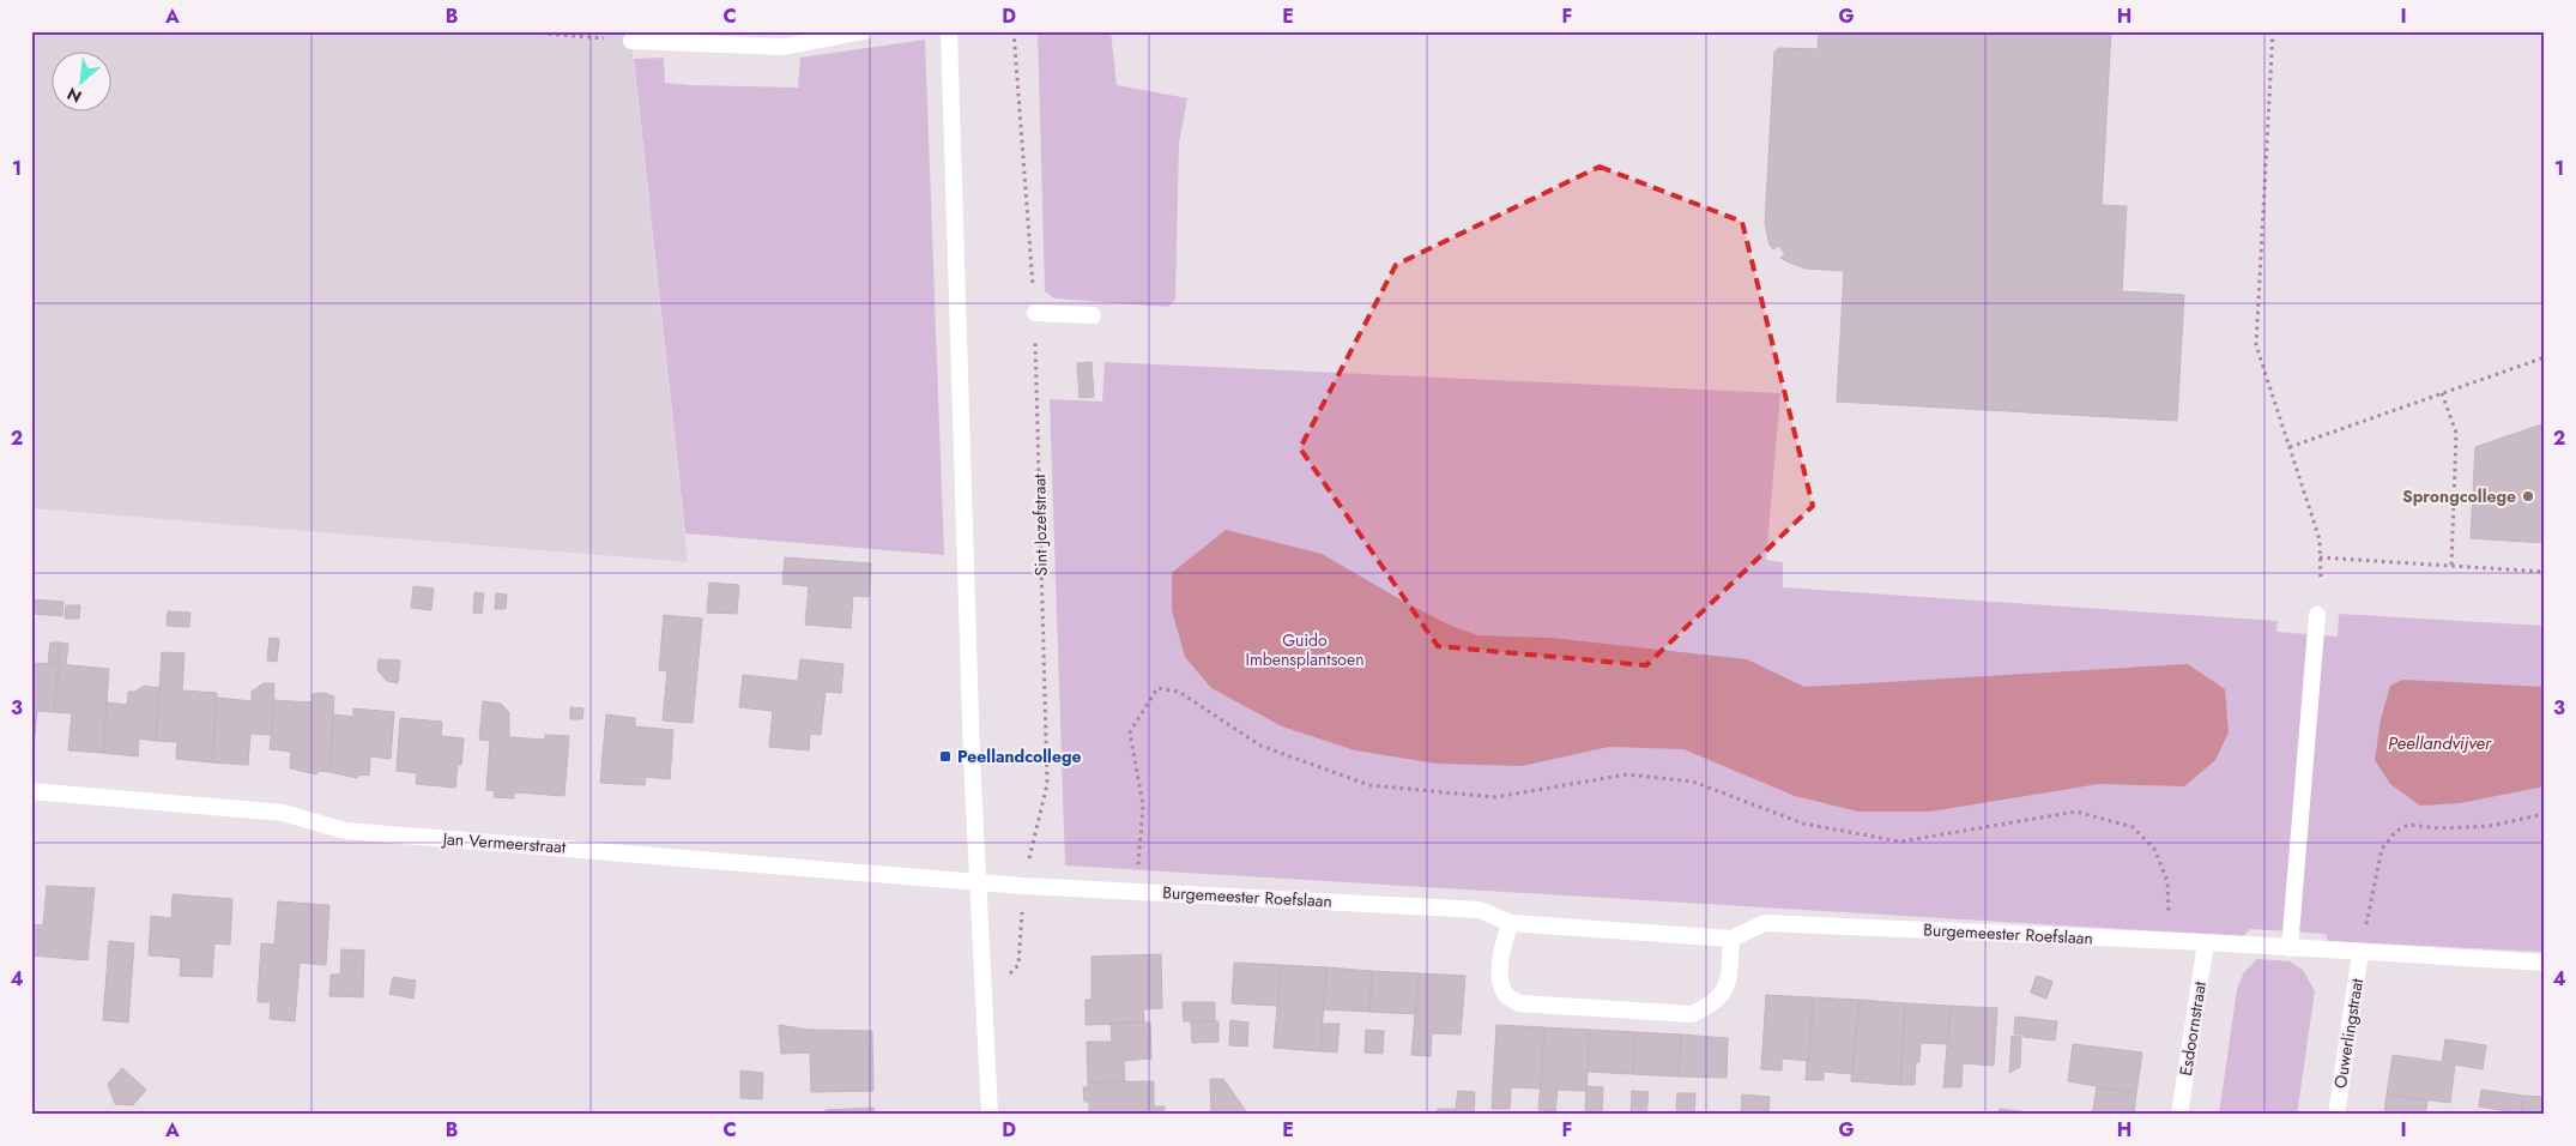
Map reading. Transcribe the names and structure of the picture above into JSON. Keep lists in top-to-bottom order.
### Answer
{
  "streets": {
    "street": [
      "Jan Vermeerstraat",
      "Burgemeester Roefslaan",
      "Esdoornstraat",
      "Ouwerlingstraat"
    ],
    "path": ["Sint Jozefstraat"]
  },
  "crossings": [
    ["Sint Jozefstraat", "Burgemeester Roefslaan"],
    ["Jan Vermeerstraat", "Burgemeester Roefslaan"],
    ["Burgemeester Roefslaan", "Esdoornstraat"],
    ["Burgemeester Roefslaan", "Ouwerlingstraat"]
  ],
  "water": ["Peellandvijver"],
  "parks": ["Guido Imbensplantsoen"],
  "places": {
    "other": ["Sprongcollege"],
    "transit": ["Peellandcollege"]
  },
  "north": "bottom left",
  "grid": {
    "columns": [
      "A",
      "B",
      "C",
      "D",
      "E",
      "F",
      "G",
      "H",
      "I"
    ],
    "rows": [
      "1",
      "2",
      "3",
      "4"
    ]
  }
}
